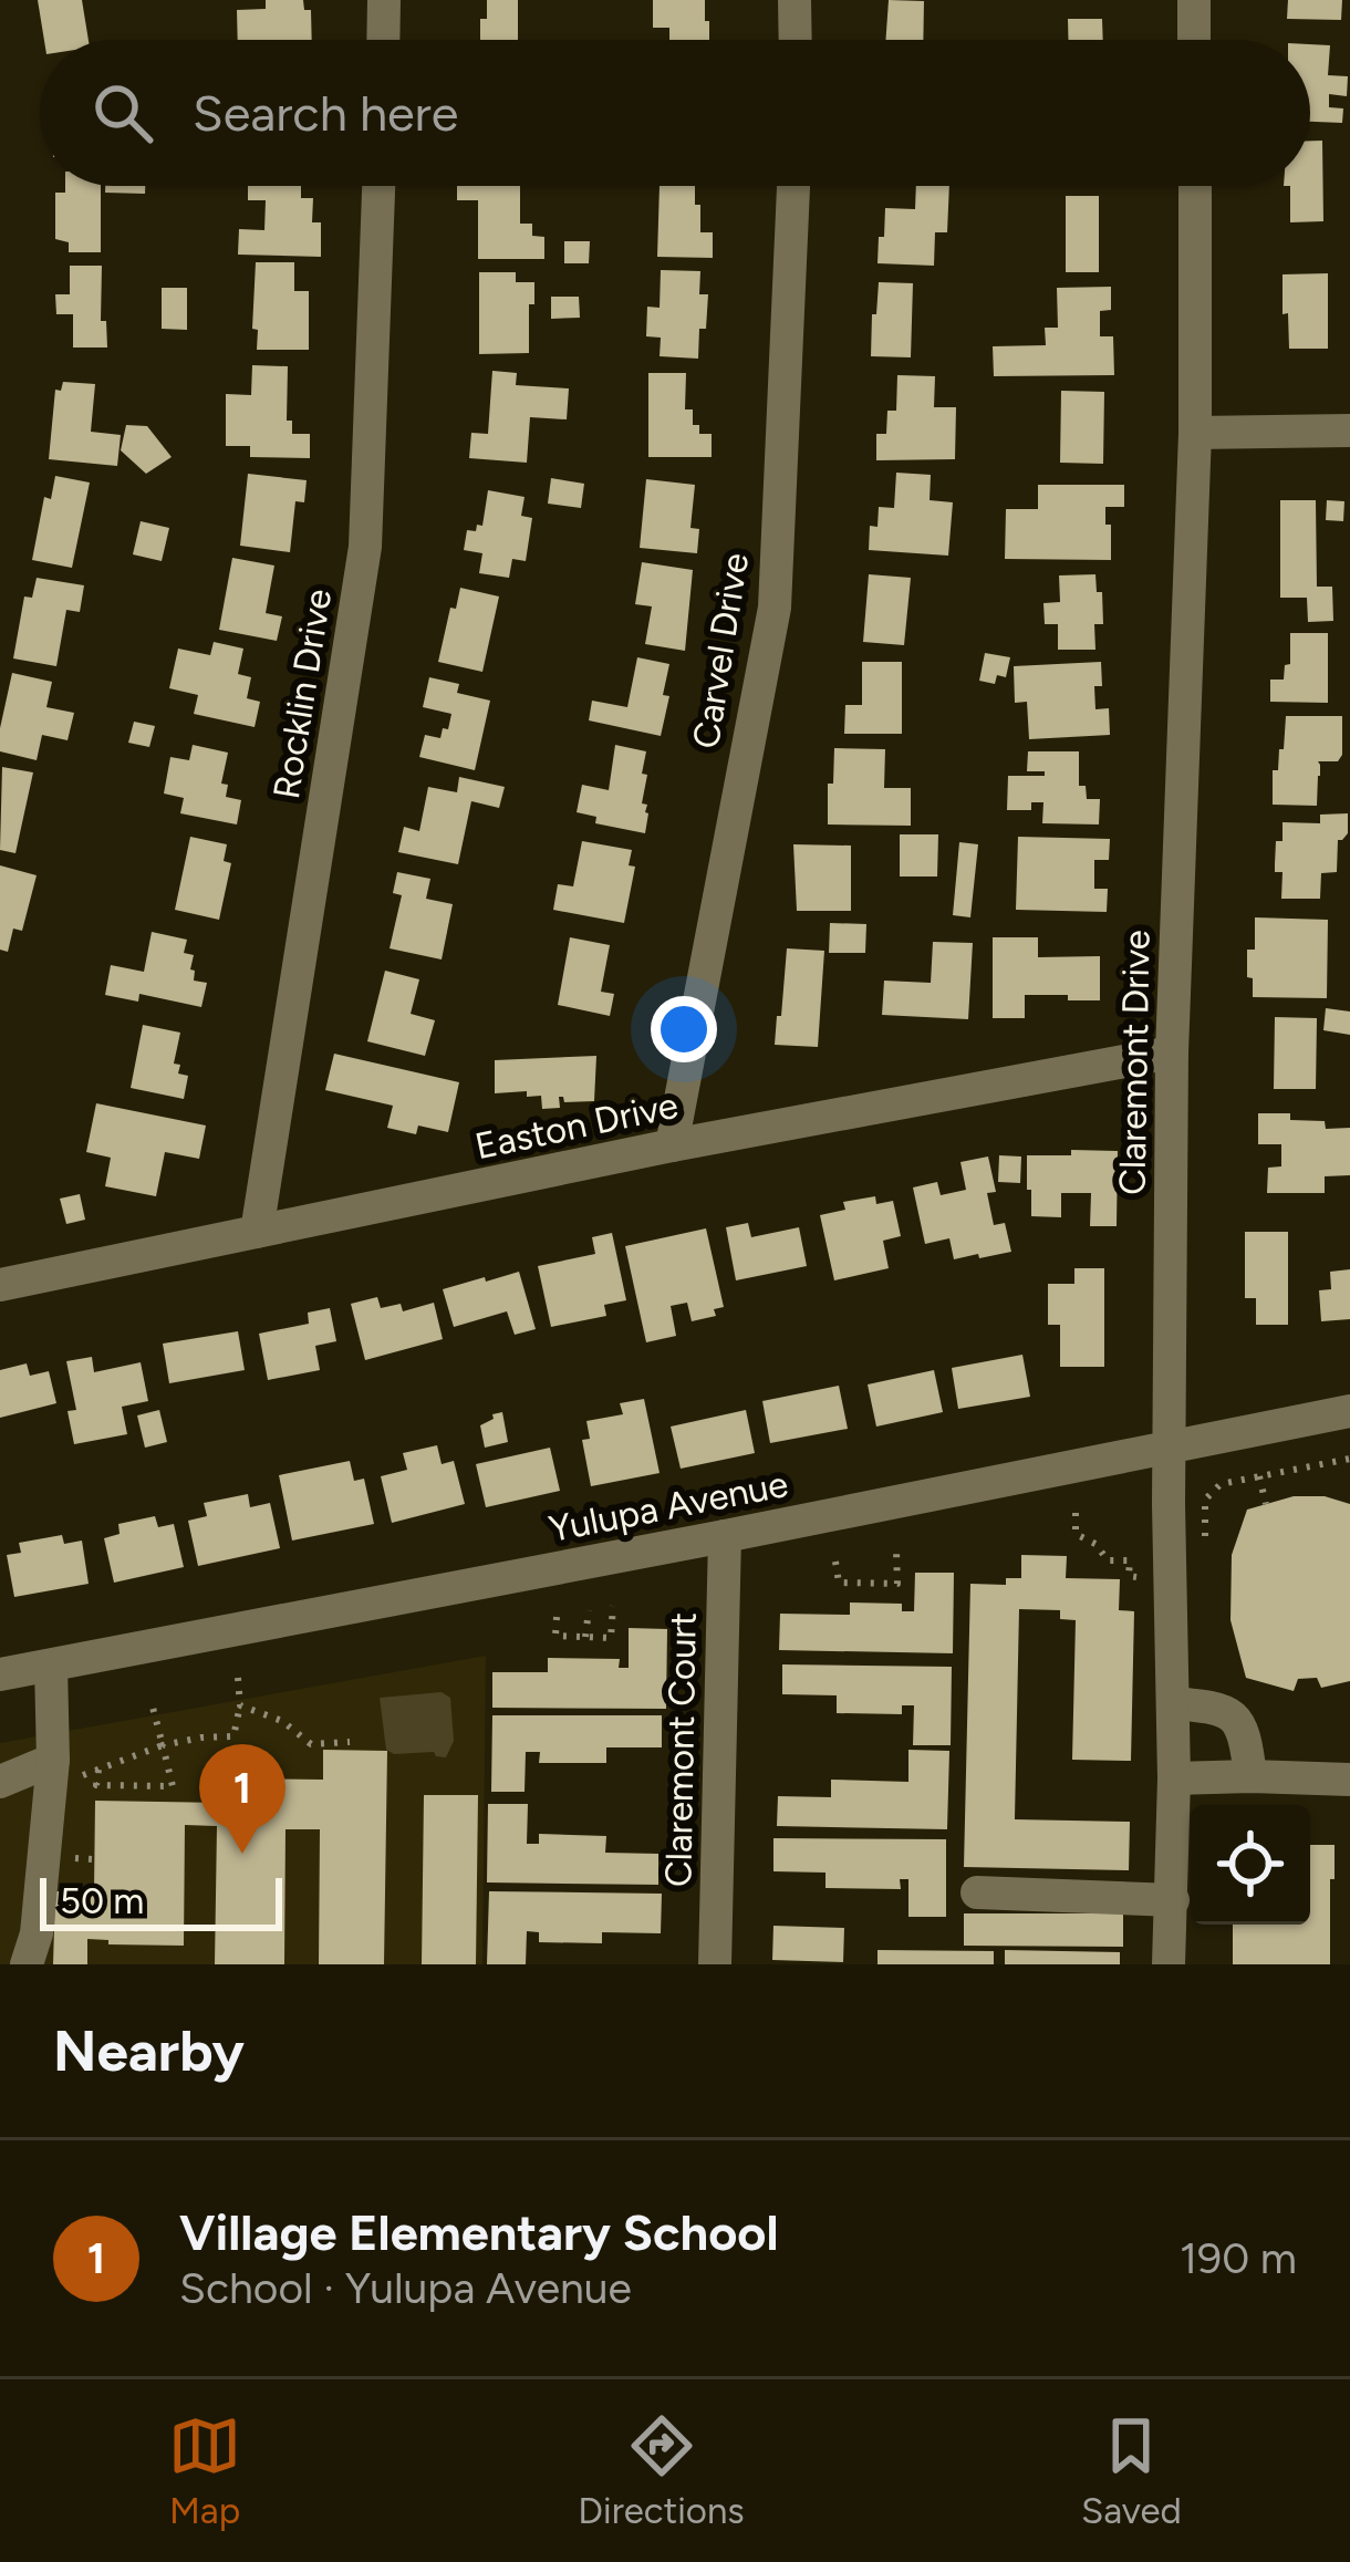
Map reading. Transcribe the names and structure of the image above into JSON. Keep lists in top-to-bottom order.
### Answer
{
  "streets": {
    "street": [
      "Carvel Drive",
      "Rocklin Drive",
      "Claremont Drive",
      "Easton Drive",
      "Yulupa Avenue",
      "Claremont Court"
    ]
  },
  "crossings": [
    ["Carvel Drive", "Easton Drive"],
    ["Rocklin Drive", "Easton Drive"],
    ["Claremont Drive", "Easton Drive"],
    ["Claremont Drive", "Yulupa Avenue"],
    ["Yulupa Avenue", "Claremont Court"]
  ],
  "scale_bar": "50 m",
  "page": {
    "search": "Search here",
    "pins": "1",
    "scale": "50 m",
    "heading": "Nearby",
    "list": [
      {
        "mark": "1",
        "name": "Village Elementary School",
        "note": "School · Yulupa Avenue",
        "value": "190 m"
      }
    ],
    "nav": ["Map", "Directions", "Saved"]
  }
}
